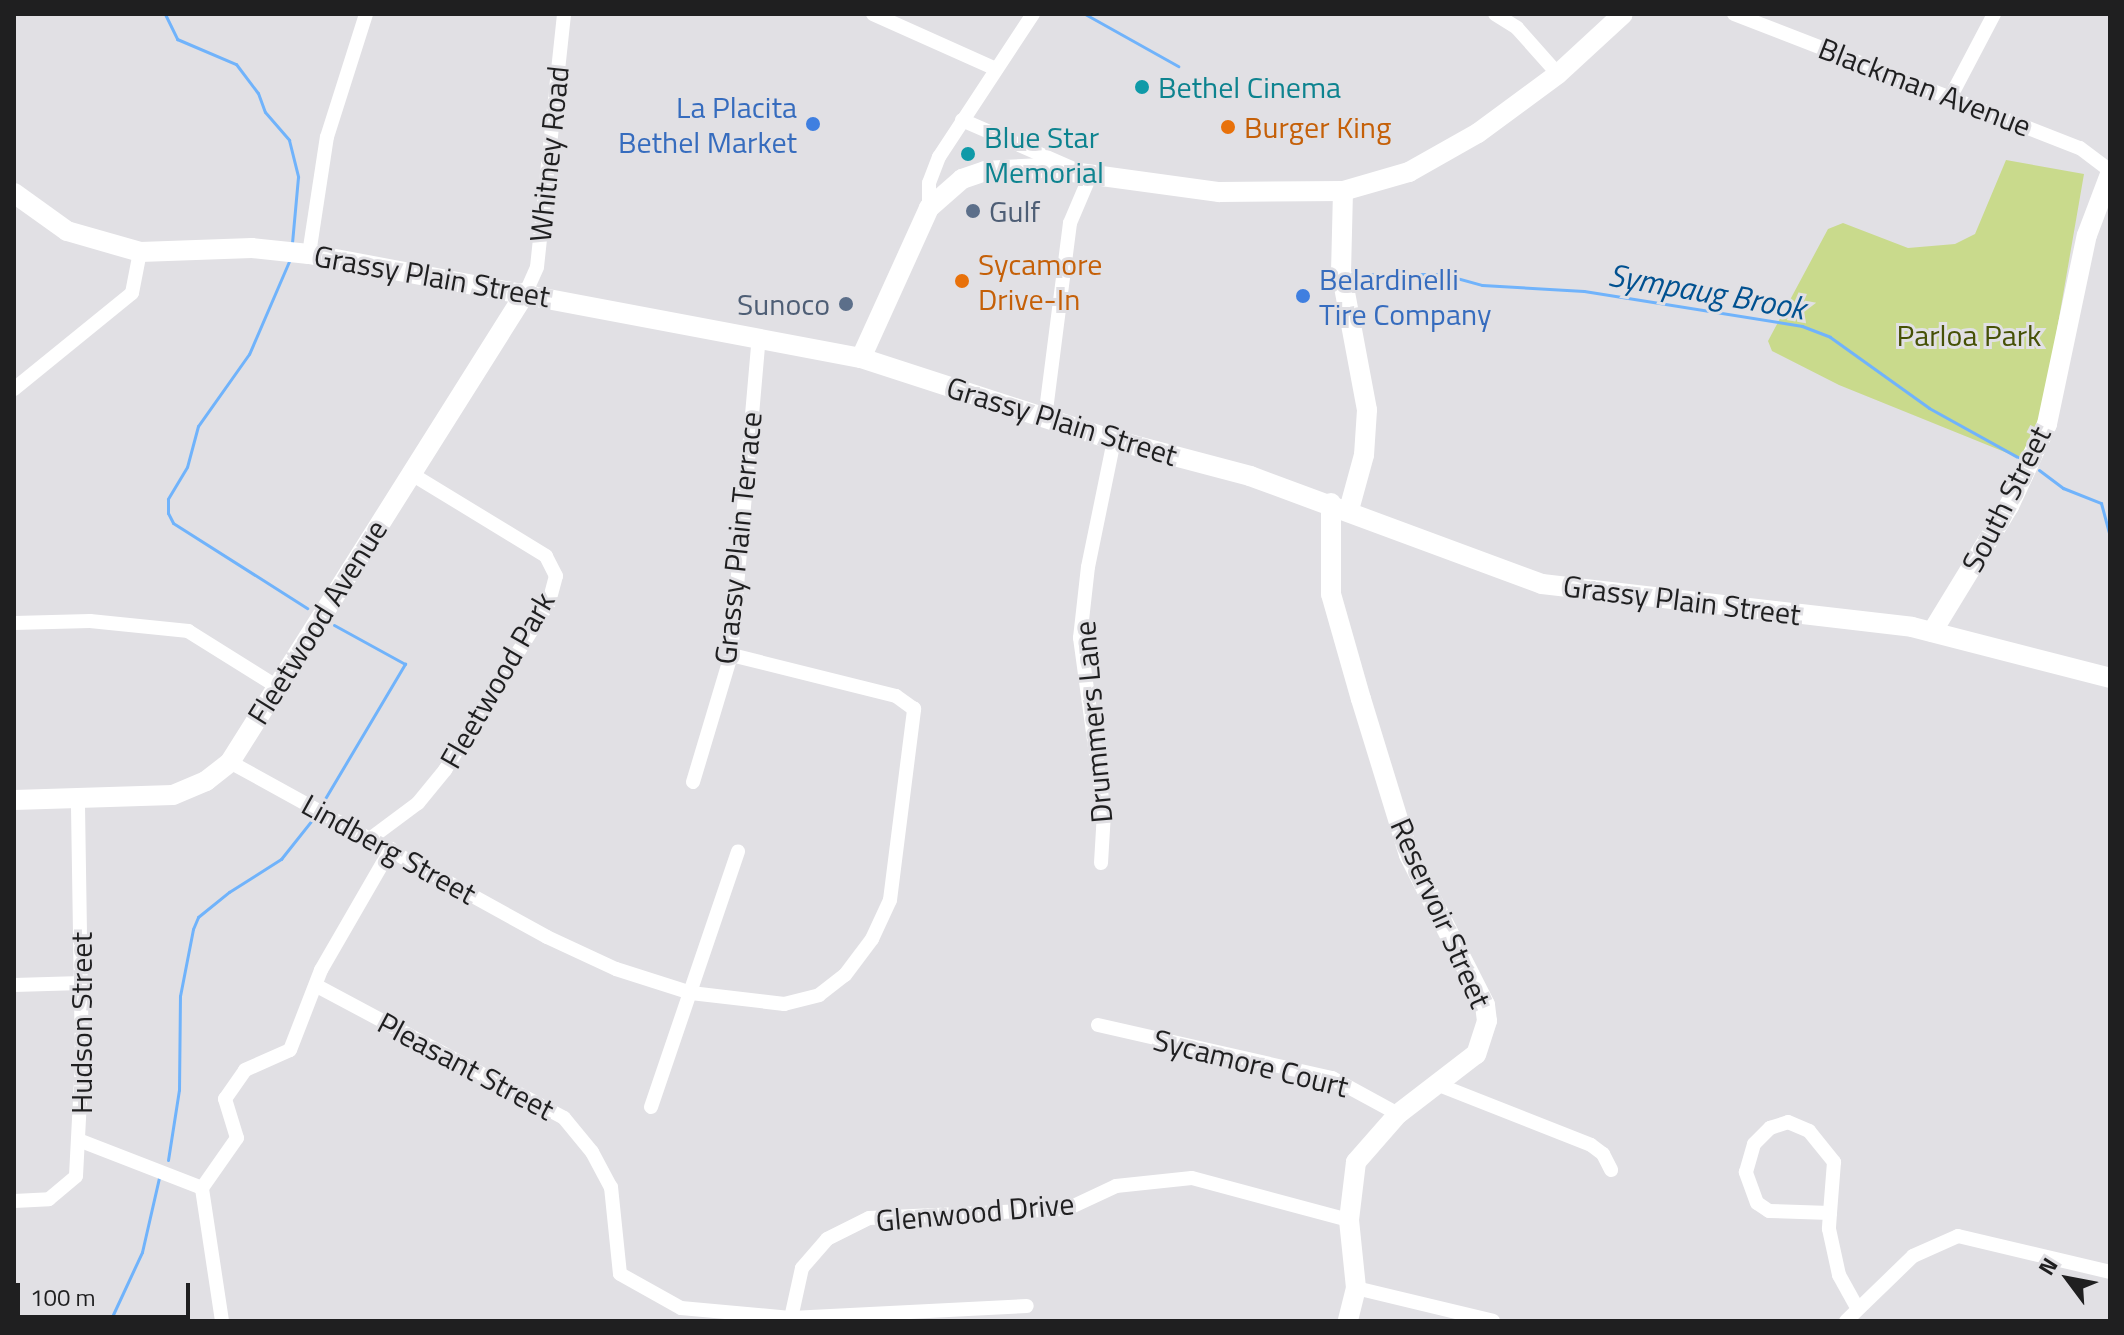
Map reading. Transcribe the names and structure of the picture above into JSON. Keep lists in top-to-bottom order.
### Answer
{
  "streets": {
    "main road": [
      "Grassy Plain Street",
      "South Street",
      "Fleetwood Avenue",
      "Reservoir Street"
    ],
    "street": [
      "Blackman Avenue",
      "Whitney Road",
      "Grassy Plain Terrace",
      "Fleetwood Park",
      "Drummers Lane",
      "Lindberg Street",
      "Hudson Street",
      "Sycamore Court",
      "Pleasant Street",
      "Glenwood Drive"
    ]
  },
  "crossings": [
    ["Blackman Avenue", "South Street"],
    ["Whitney Road", "Grassy Plain Street"],
    ["Whitney Road", "Fleetwood Avenue"],
    ["Grassy Plain Street", "South Street"],
    ["Grassy Plain Street", "Grassy Plain Terrace"],
    ["Grassy Plain Street", "Fleetwood Avenue"],
    ["Grassy Plain Street", "Drummers Lane"],
    ["Grassy Plain Street", "Reservoir Street"],
    ["Grassy Plain Terrace", "Lindberg Street"],
    ["Fleetwood Avenue", "Fleetwood Park"],
    ["Fleetwood Avenue", "Lindberg Street"],
    ["Fleetwood Avenue", "Hudson Street"],
    ["Fleetwood Park", "Lindberg Street"],
    ["Reservoir Street", "Sycamore Court"],
    ["Reservoir Street", "Glenwood Drive"],
    ["Pleasant Street", "Glenwood Drive"]
  ],
  "water": ["Sympaug Brook"],
  "parks": ["Parloa Park"],
  "places": [
    "Bethel Cinema",
    "La Placita Bethel Market",
    "Burger King",
    "Blue Star Memorial",
    "Gulf",
    "Sycamore Drive-In",
    "Belardinelli Tire Company",
    "Sunoco"
  ],
  "scale_bar": "100 m",
  "north": "top left"
}
